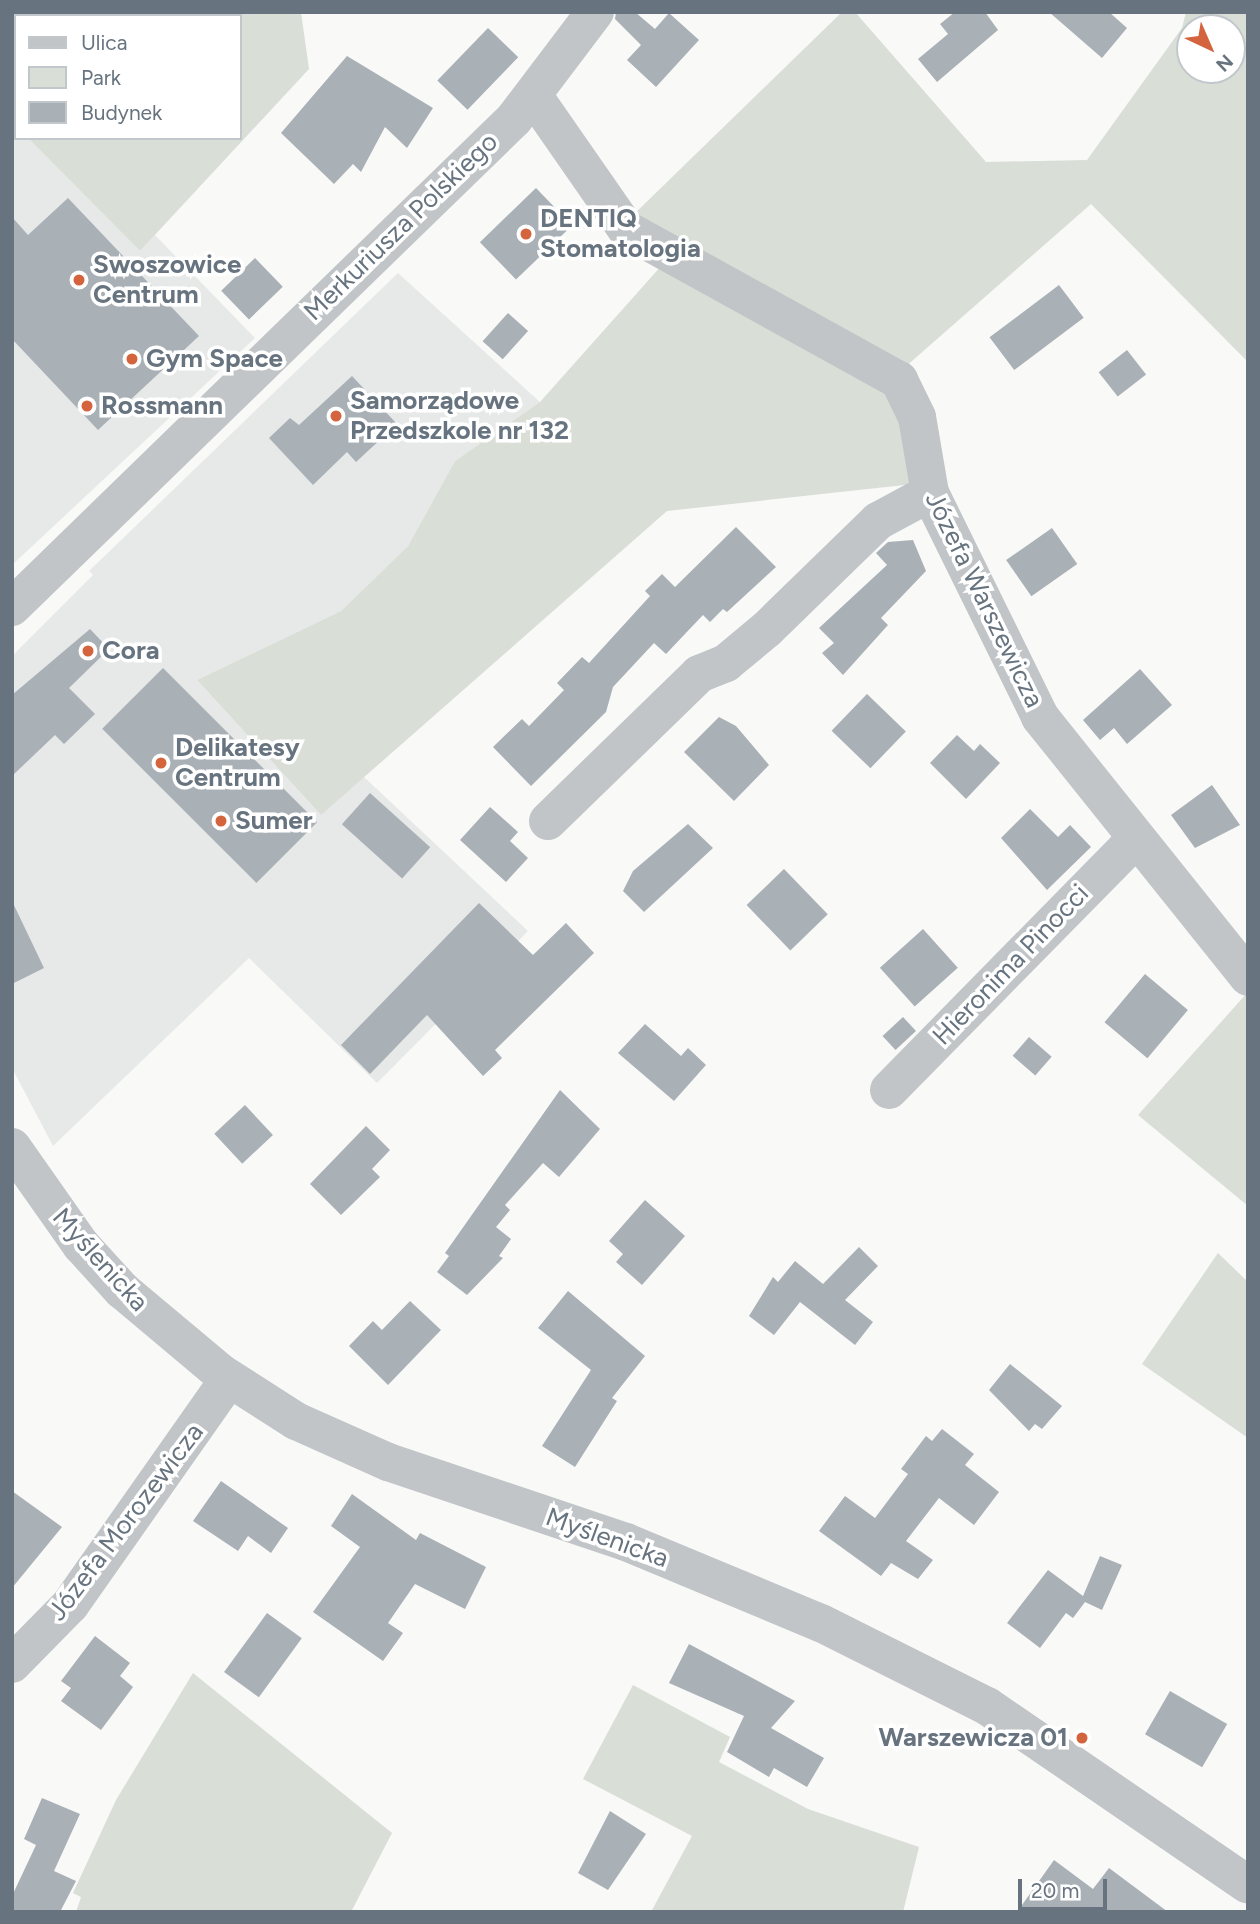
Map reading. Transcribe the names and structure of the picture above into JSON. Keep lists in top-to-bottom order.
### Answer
{
  "streets": {
    "street": [
      "Merkuriusza Polskiego",
      "Józefa Warszewicza",
      "Hieronima Pinocci",
      "Myślenicka",
      "Józefa Morozewicza"
    ]
  },
  "crossings": [
    ["Merkuriusza Polskiego", "Józefa Warszewicza"],
    ["Józefa Warszewicza", "Hieronima Pinocci"],
    ["Myślenicka", "Józefa Morozewicza"]
  ],
  "places": [
    "DENTIQ Stomatologia",
    "Swoszowice Centrum",
    "Gym Space",
    "Rossmann",
    "Samorządowe Przedszkole nr 132",
    "Cora",
    "Delikatesy Centrum",
    "Sumer",
    "Warszewicza 01"
  ],
  "legend": ["Ulica", "Park", "Budynek"],
  "scale_bar": "20 m",
  "north": "bottom right"
}
